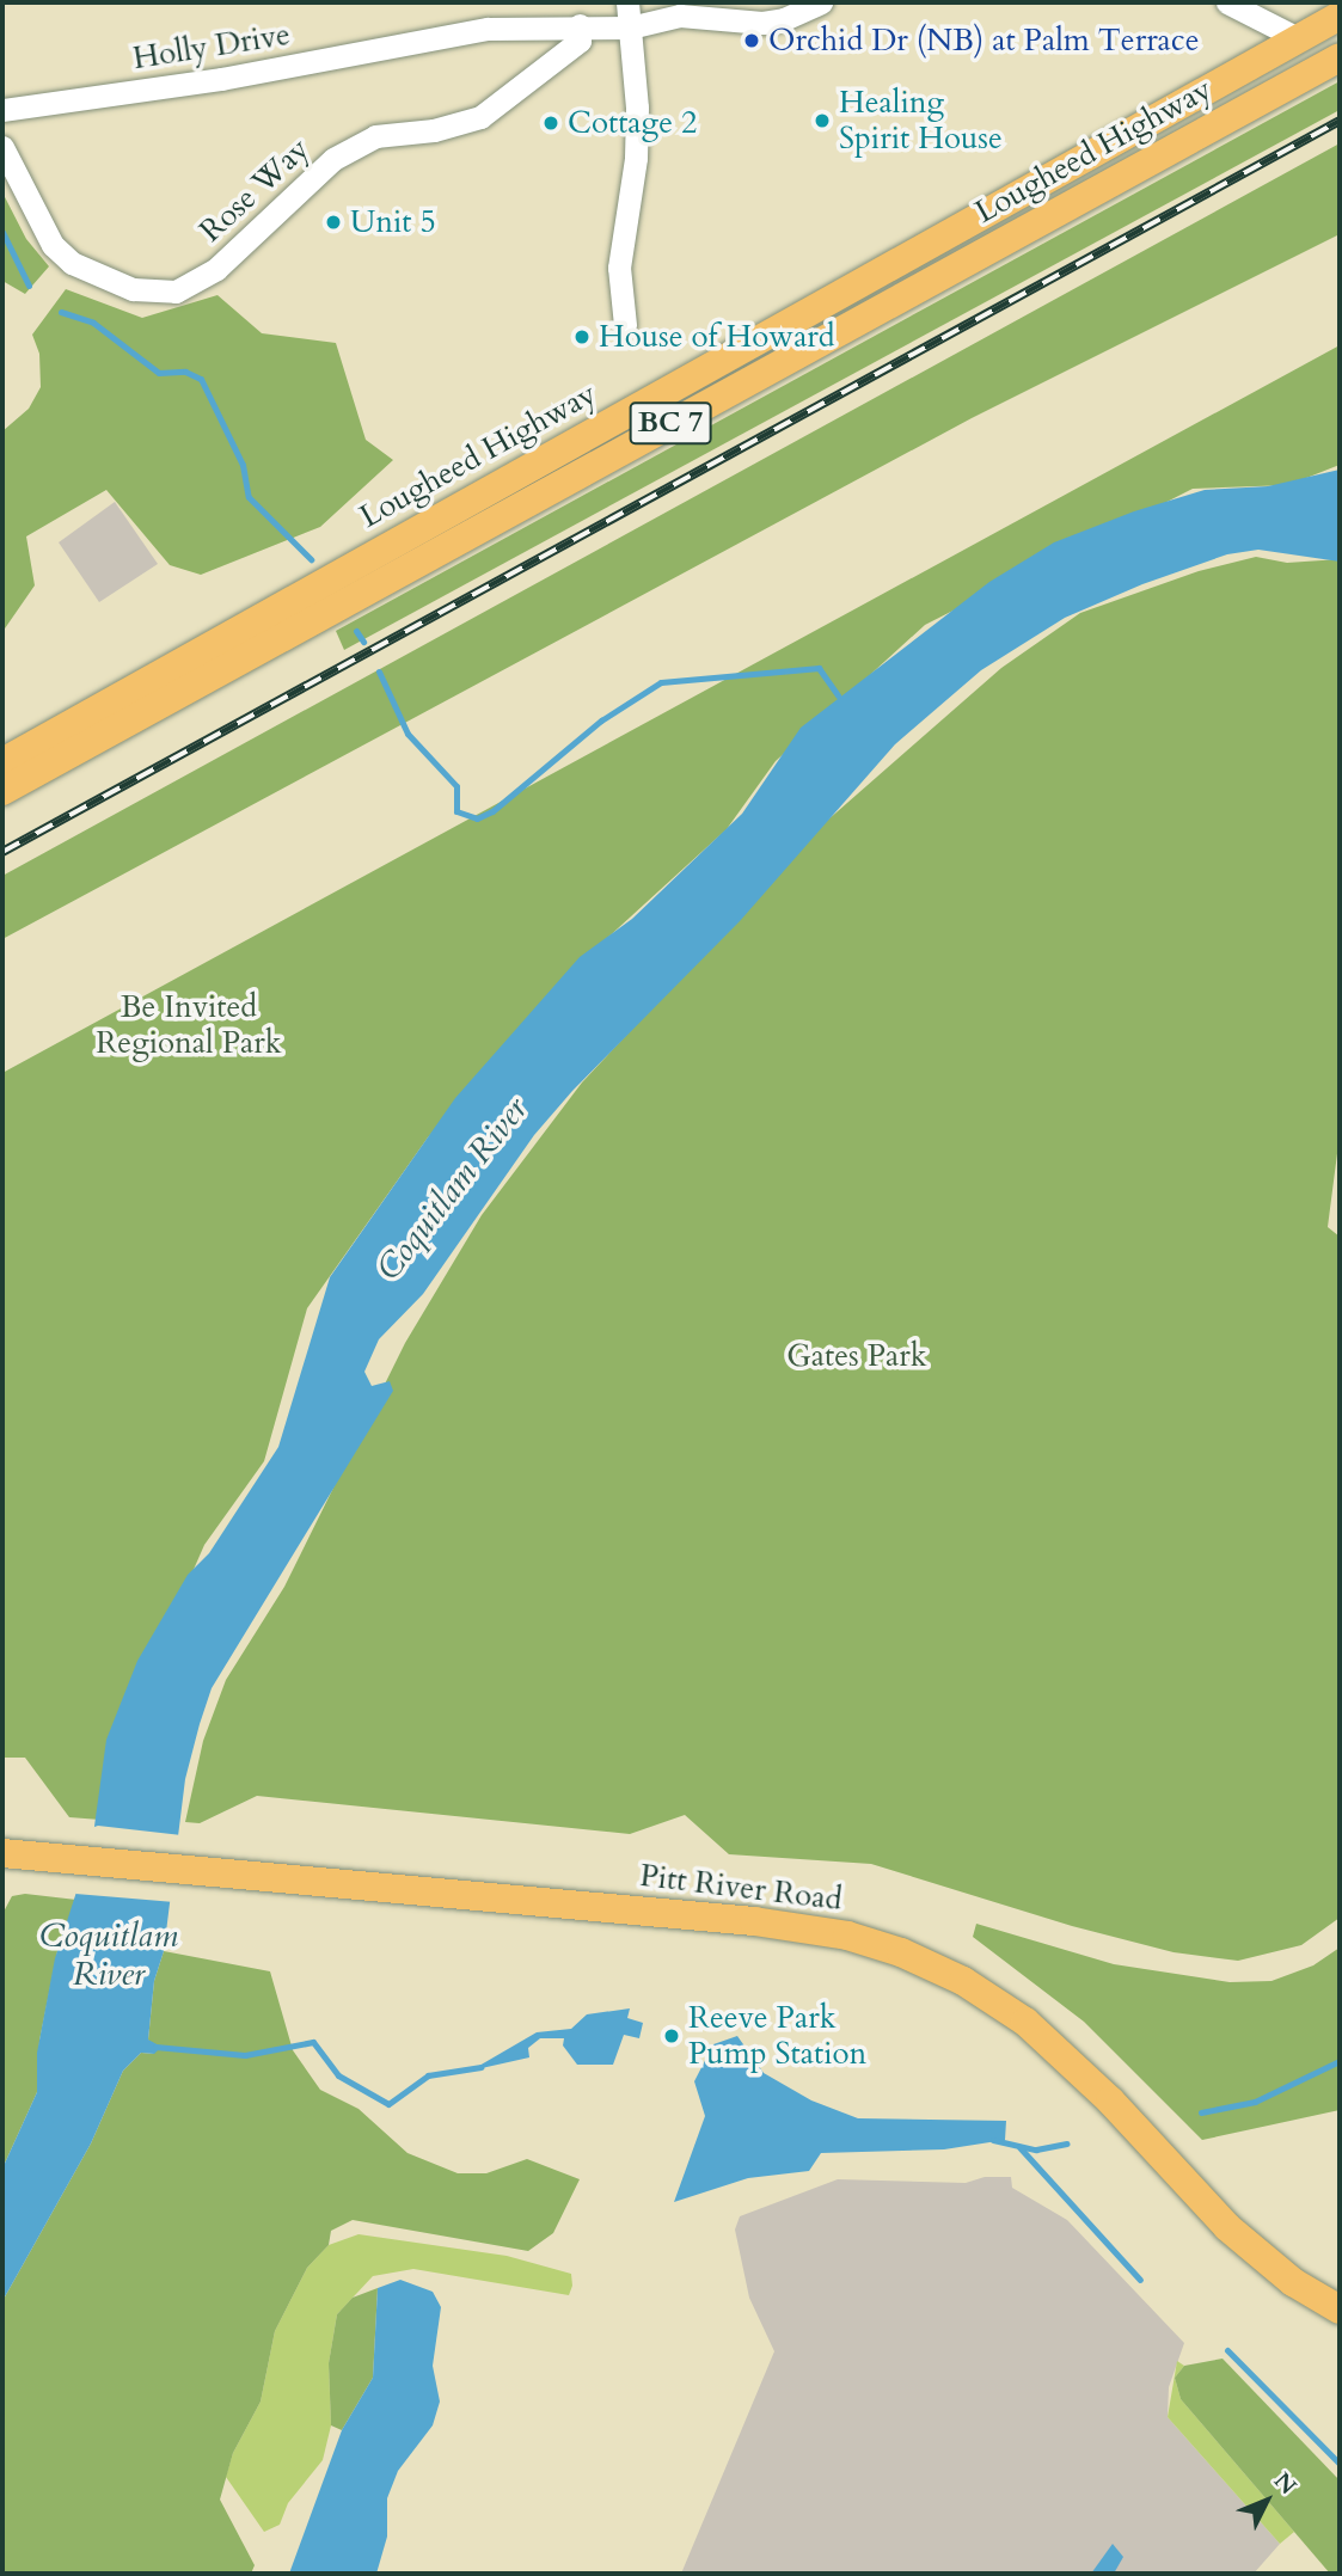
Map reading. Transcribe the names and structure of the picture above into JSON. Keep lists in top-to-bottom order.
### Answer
{
  "streets": {
    "main road": ["Lougheed Highway", "BC 7", "Pitt River Road"],
    "street": ["Holly Drive", "Rose Way"]
  },
  "crossings": [
    ["Holly Drive", "Rose Way"]
  ],
  "water": ["Coquitlam River"],
  "parks": ["Be Invited Regional Park", "Gates Park"],
  "places": [
    "Orchid Dr (NB) at Palm Terrace",
    "Healing Spirit House",
    "Cottage 2",
    "Unit 5",
    "House of Howard",
    "Reeve Park Pump Station"
  ],
  "north": "top right"
}
